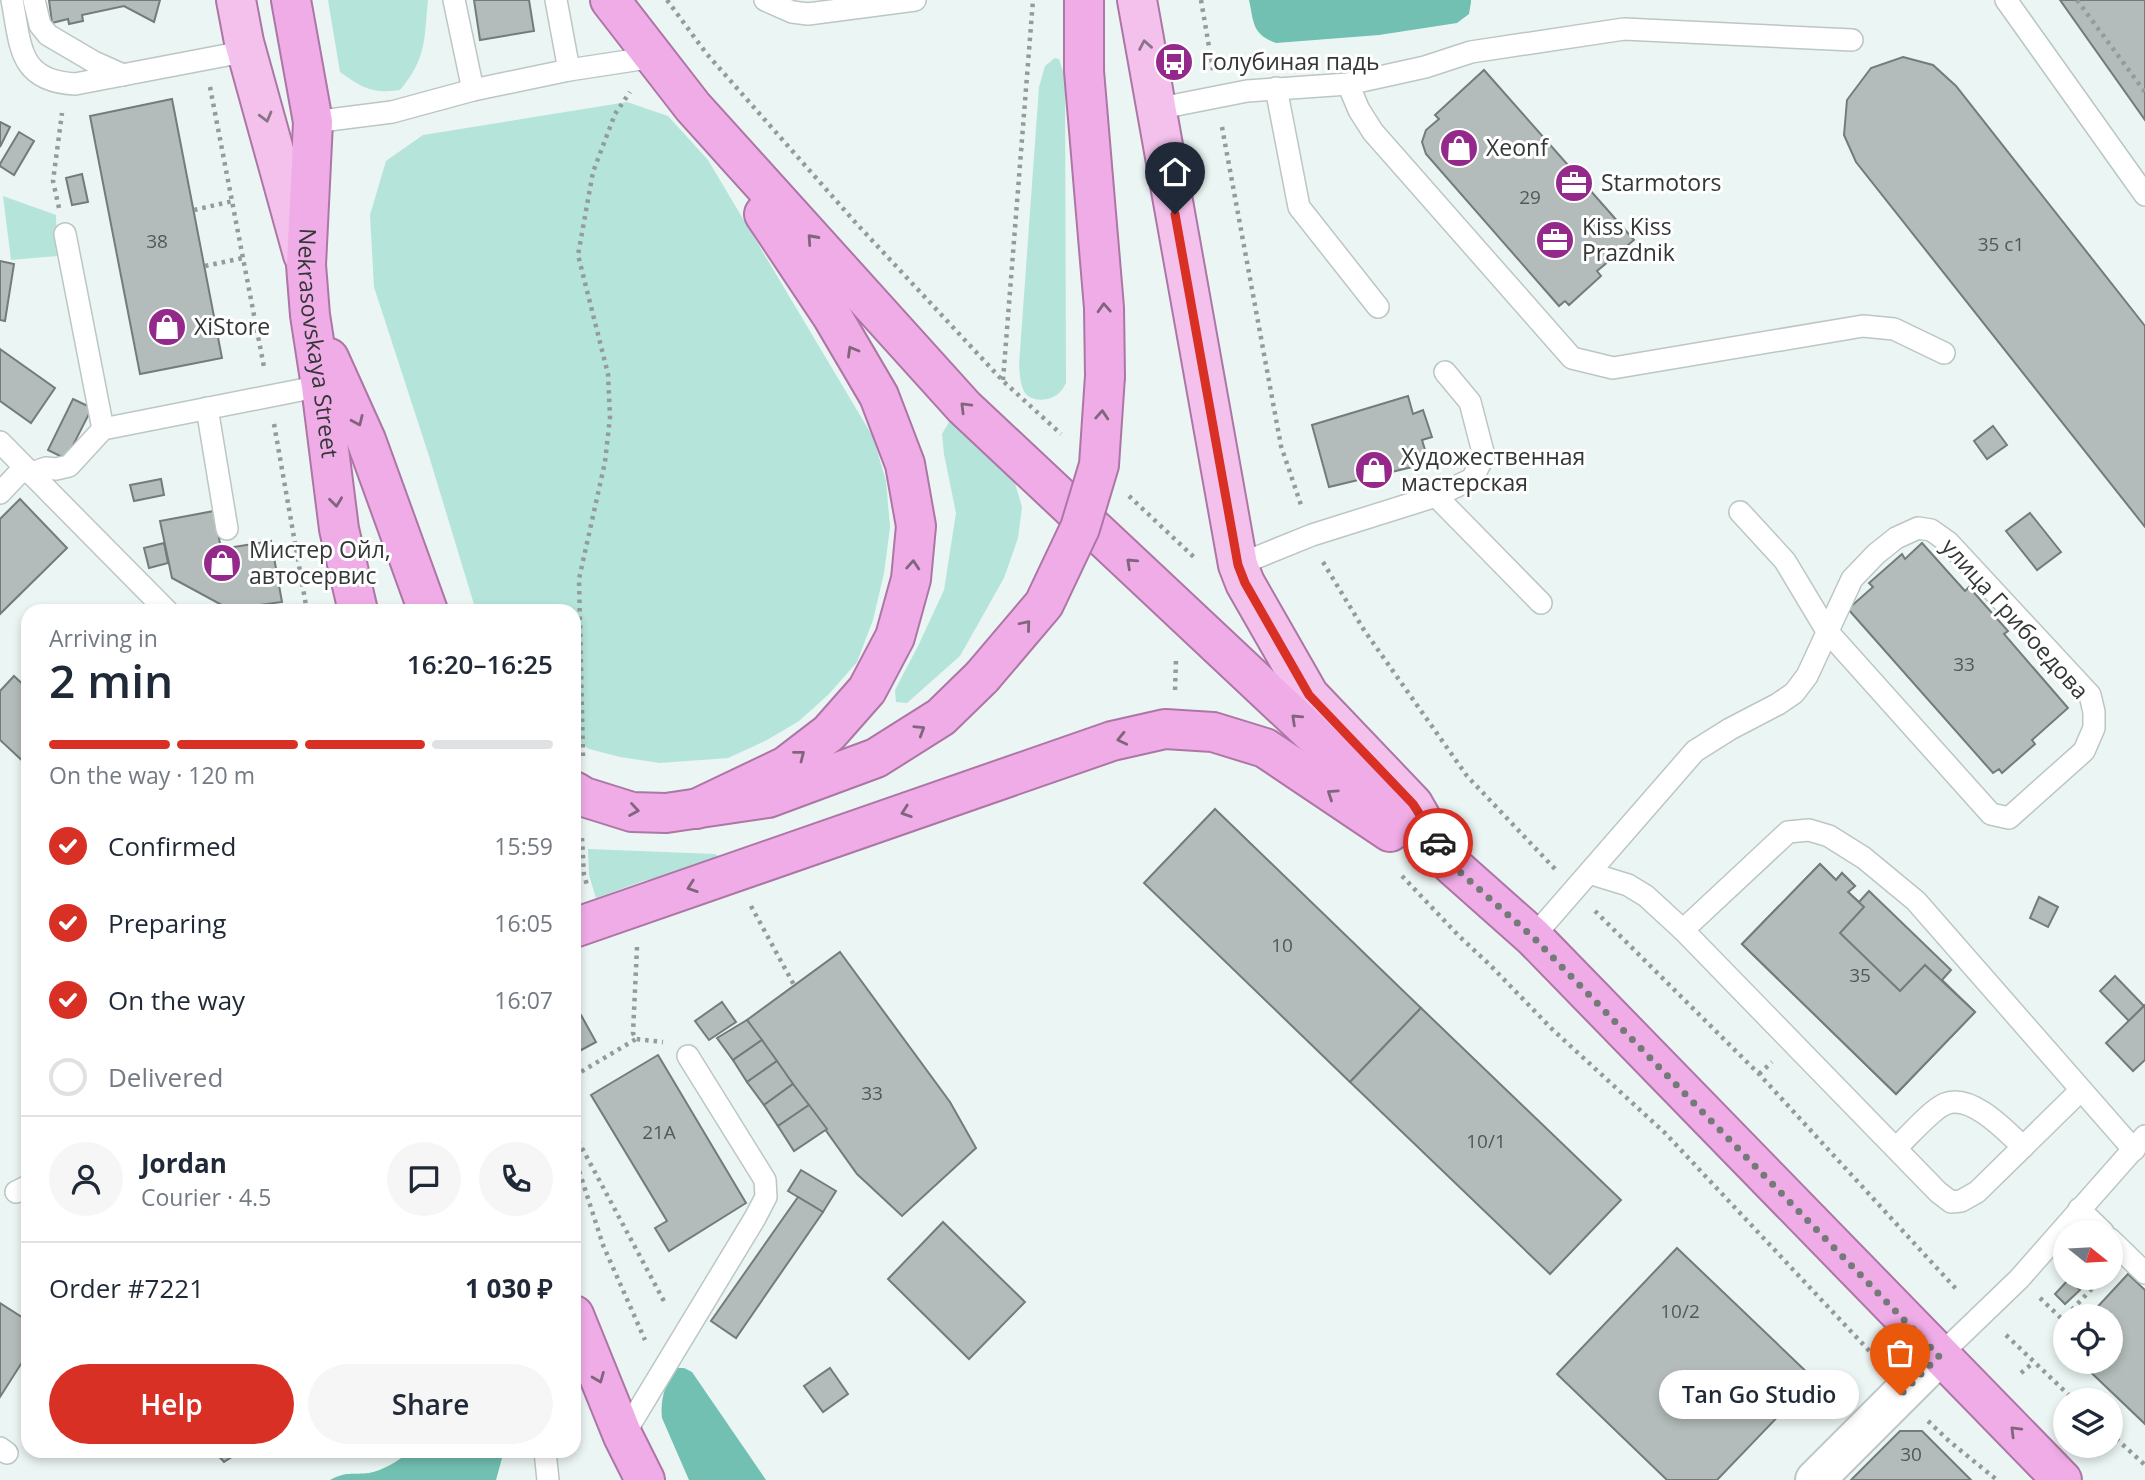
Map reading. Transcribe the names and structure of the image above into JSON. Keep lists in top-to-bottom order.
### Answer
{
  "streets": {
    "highway": ["Nekrasovskaya Street"],
    "lane": ["улица Грибоедова"]
  },
  "one_way": ["Nekrasovskaya Street"],
  "places": {
    "bus stop": ["Голубиная падь"],
    "shop": [
      "Xeonf",
      "XiStore",
      "Художественная мастерская",
      "Мистер Ойл, автосервис"
    ],
    "office": ["Starmotors", "Kiss Kiss Prazdnik"],
    "other": ["Tan Go Studio"]
  },
  "house_numbers": [
    "29",
    "38",
    "35 с1",
    "33",
    "10",
    "35",
    "33",
    "21А",
    "10/1",
    "10/2",
    "30"
  ],
  "north": "right",
  "page": {
    "heading": ["2 min", "Arriving in", "16:20–16:25"],
    "panel": [
      "Jordan",
      "Courier · 4.5",
      "Order #7221",
      "1 030 ₽"
    ],
    "bar": "On the way · 120 m",
    "list": [
      ["Confirmed", "15:59"],
      ["Preparing", "16:05"],
      ["On the way", "16:07"],
      "Delivered"
    ],
    "buttons": ["Help", "Share"],
    "bubble": "Tan Go Studio"
  }
}
